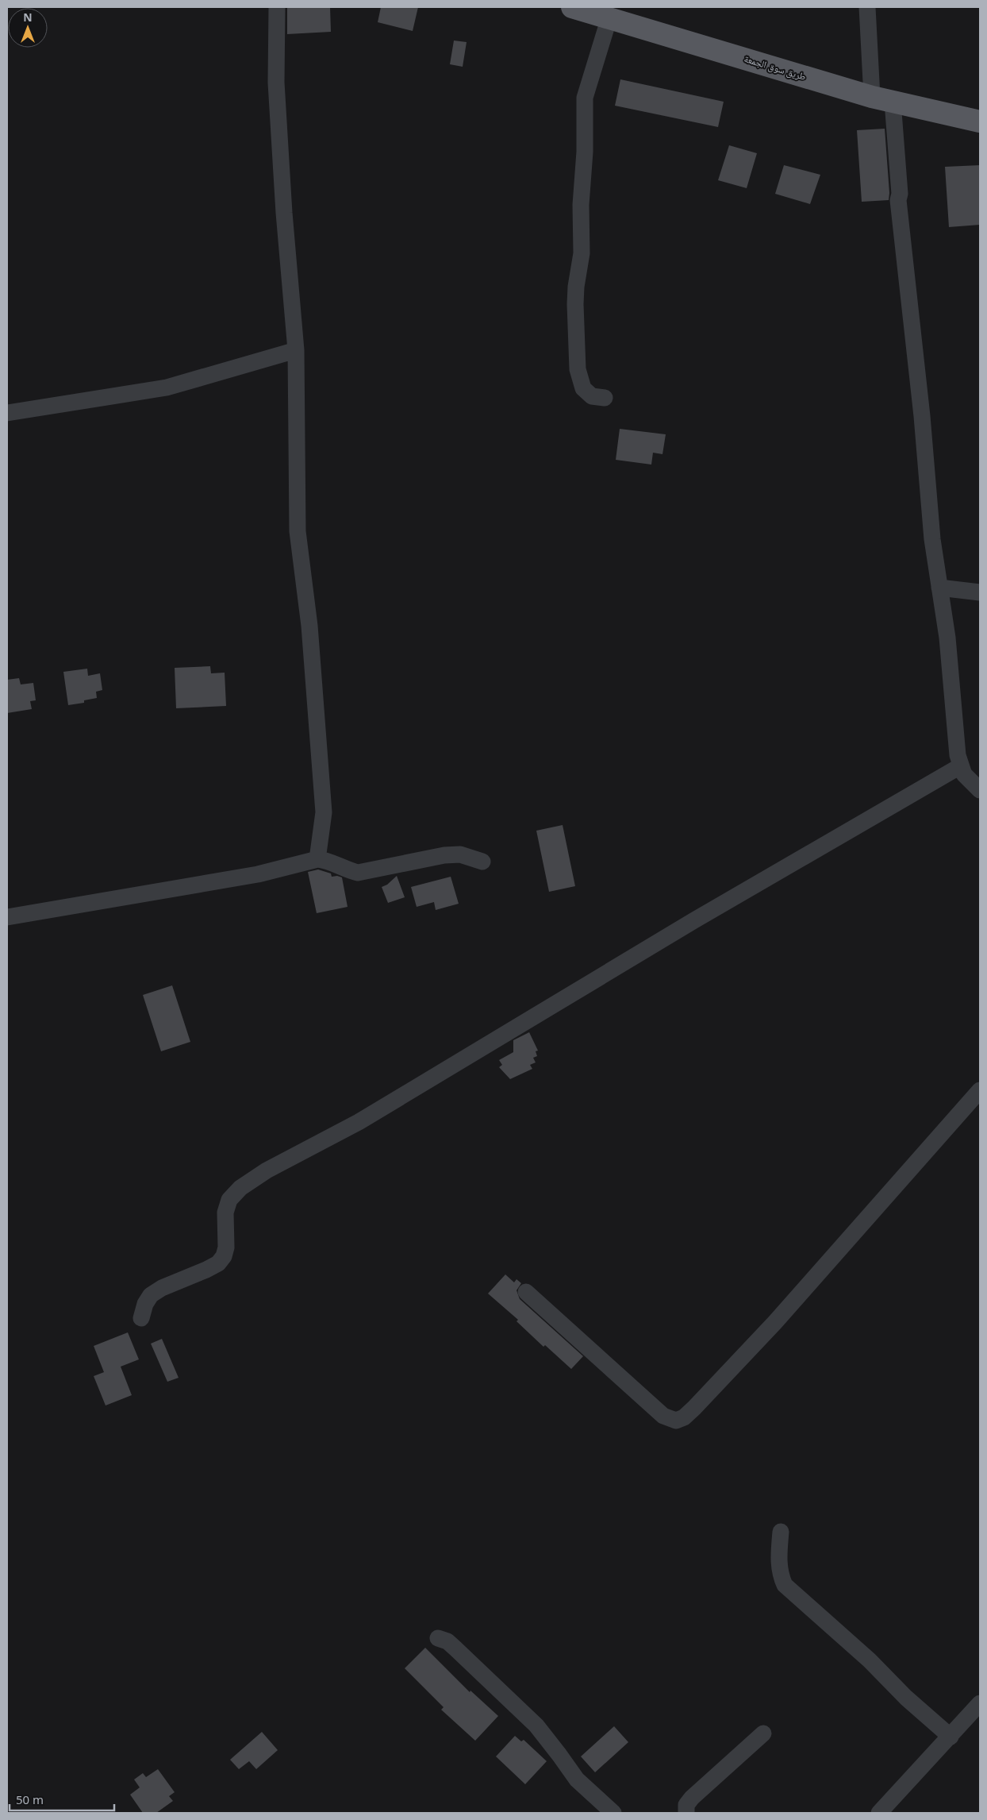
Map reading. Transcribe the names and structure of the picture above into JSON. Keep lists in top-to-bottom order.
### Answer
{
  "streets": {
    "main road": ["طريق سوق الجمعة"]
  },
  "scale_bar": "50 m",
  "north": "top"
}
